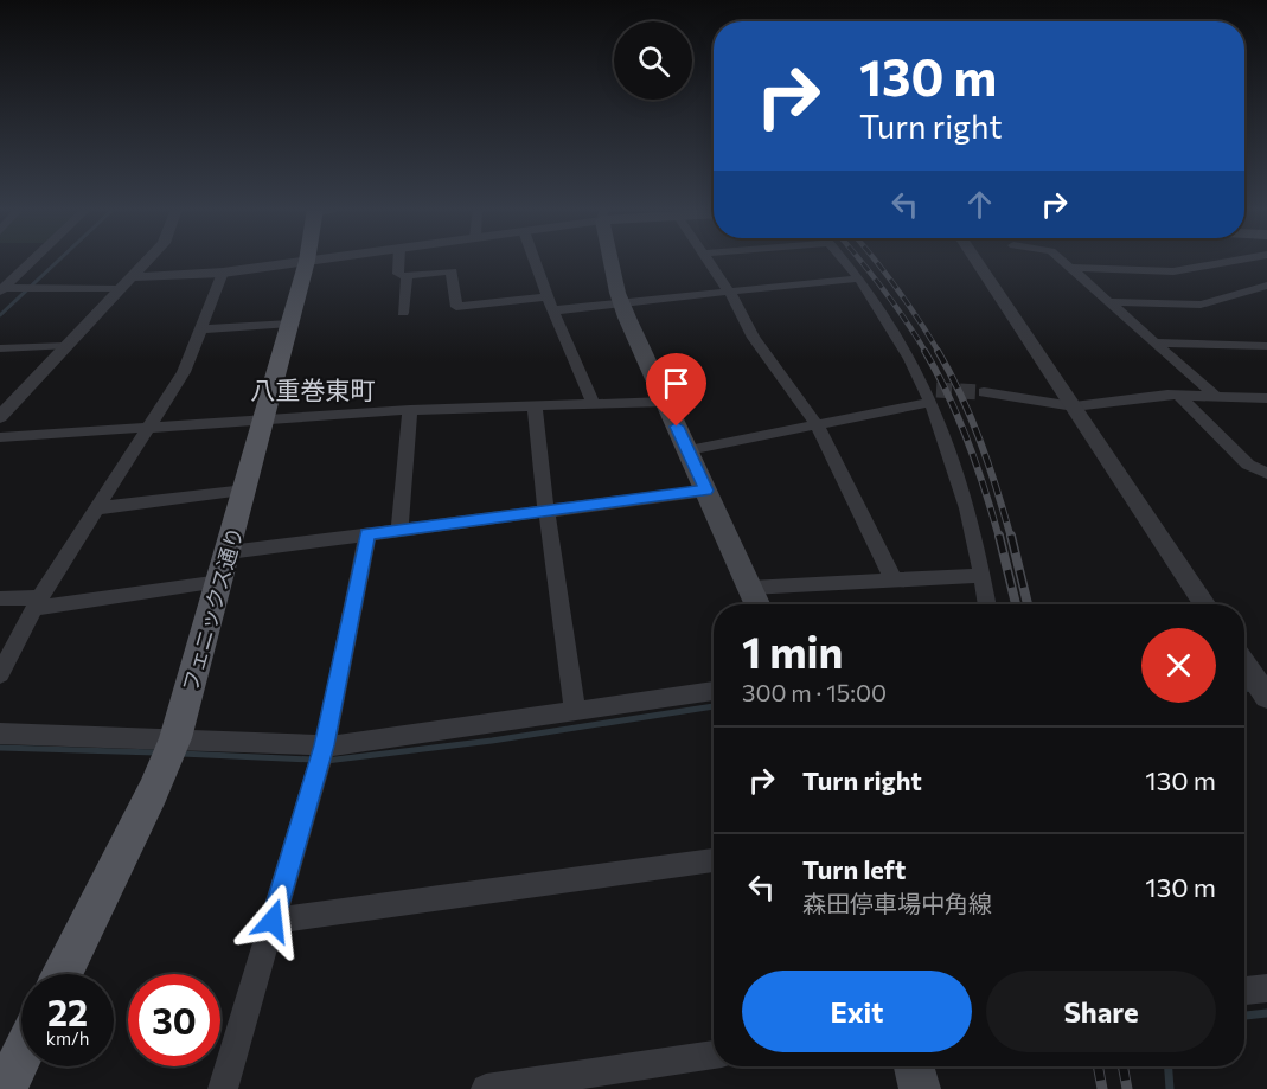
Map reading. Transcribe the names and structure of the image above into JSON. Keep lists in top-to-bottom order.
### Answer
{
  "streets": {
    "main road": ["フェニックス通り"]
  },
  "districts": ["八重巻東町"],
  "page": {
    "turn": ["130 m", "Turn right"],
    "heading": ["1 min", "300 m · 15:00"],
    "list": [
      {
        "name": "Turn right",
        "value": "130 m"
      },
      {
        "name": "Turn left",
        "note": "森田停車場中角線",
        "value": "130 m"
      }
    ],
    "buttons": ["Exit", "Share"],
    "speed": "22 km/h",
    "limit": "30"
  }
}
